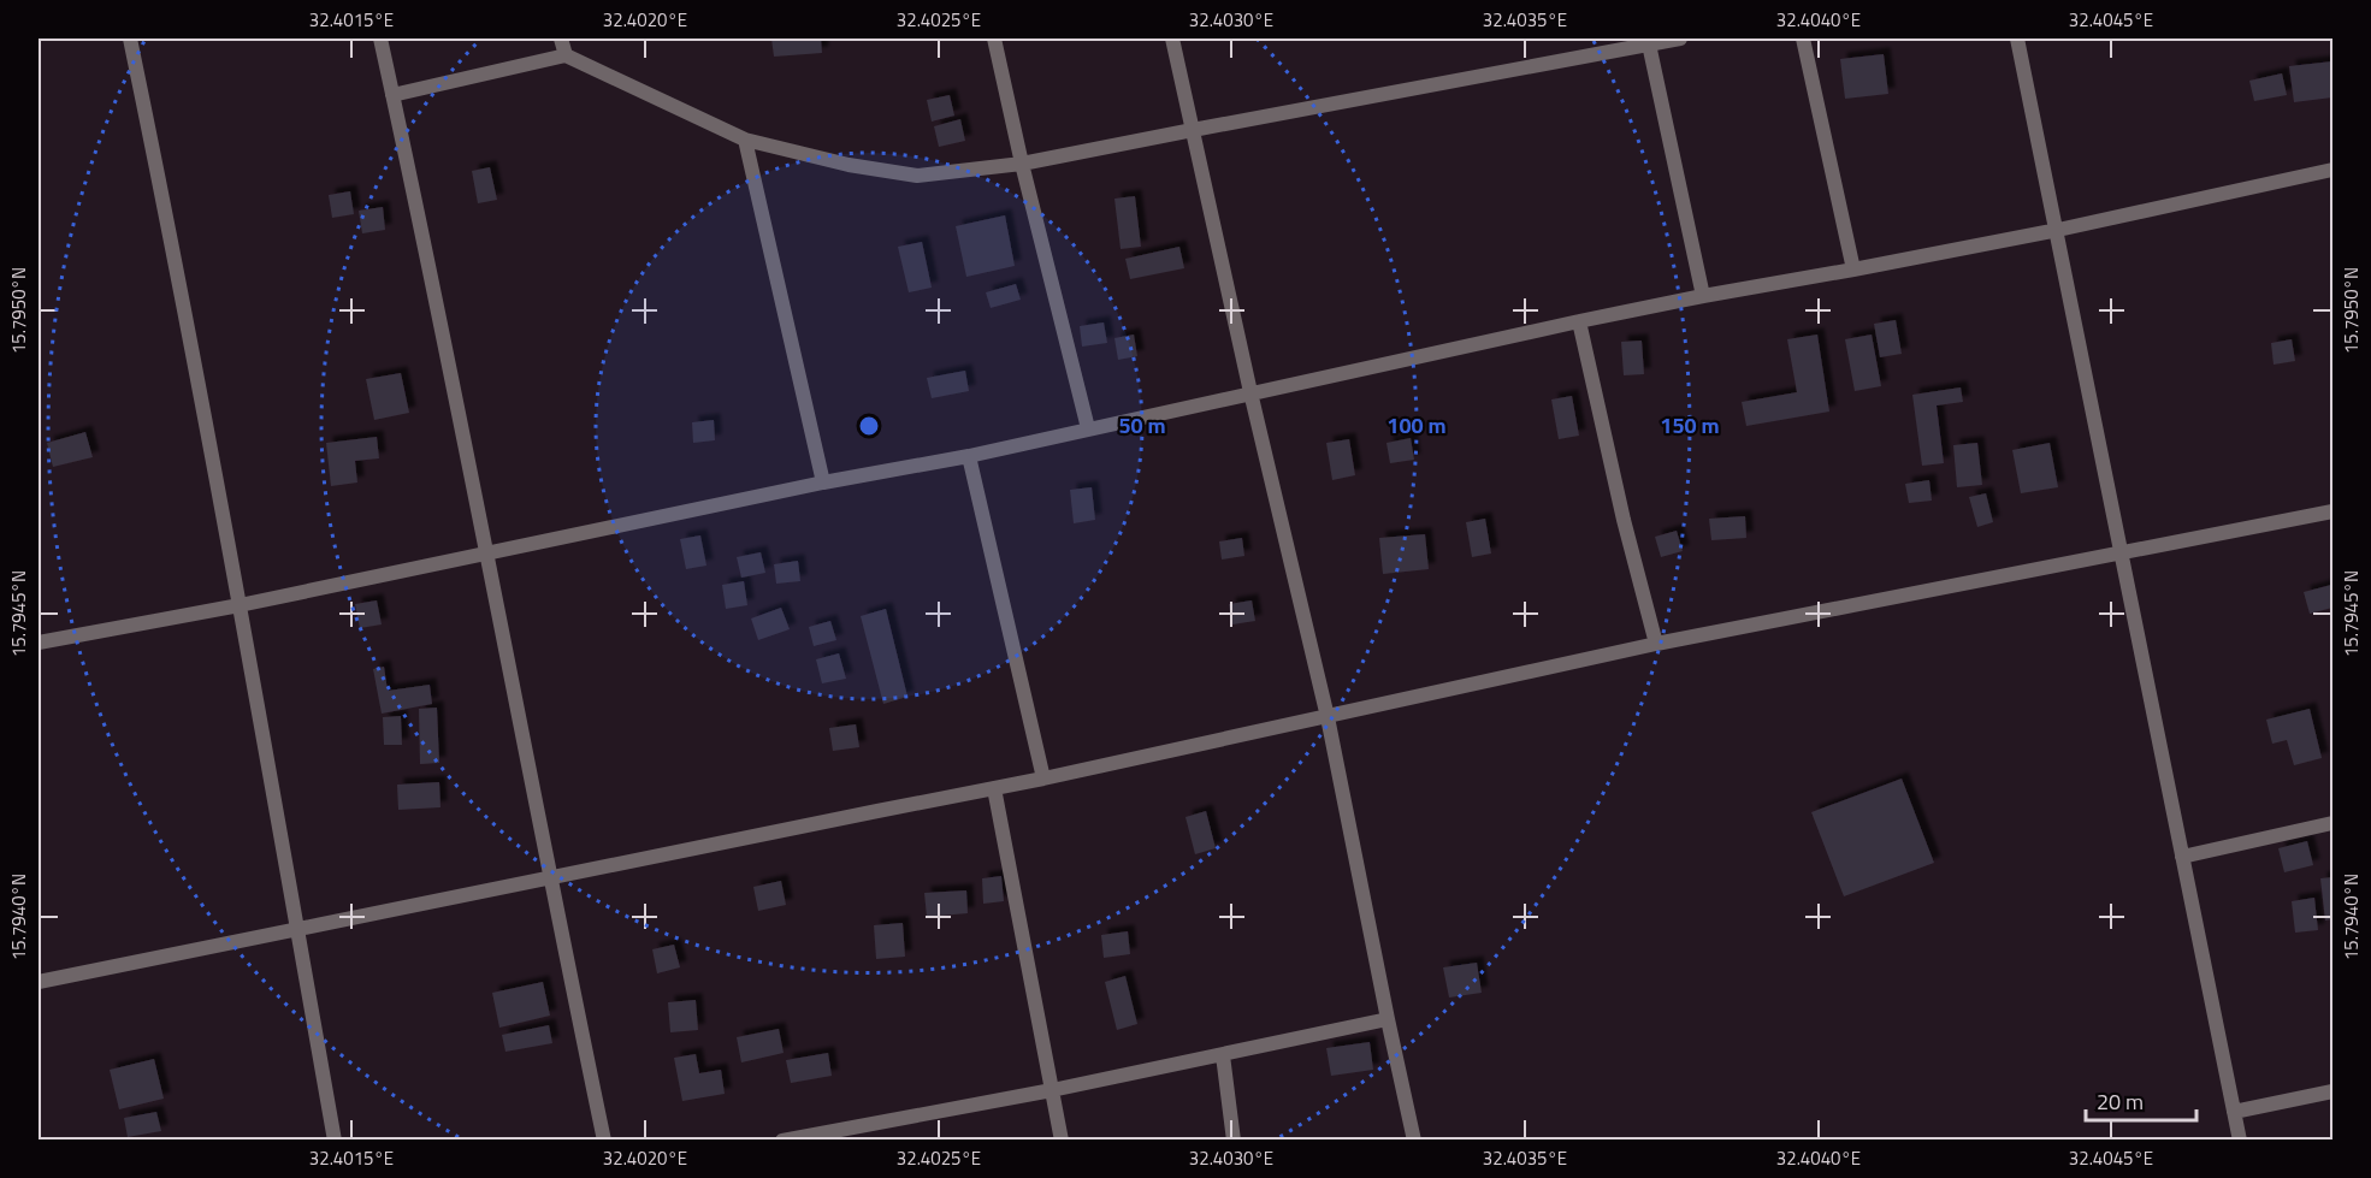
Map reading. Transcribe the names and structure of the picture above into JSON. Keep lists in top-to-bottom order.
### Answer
{
  "scale_bar": "20 m",
  "coordinates": [
    "32.4015°E",
    "32.4020°E",
    "32.4025°E",
    "32.4030°E",
    "32.4035°E",
    "32.4040°E",
    "32.4045°E",
    "15.7950°N",
    "15.7945°N",
    "15.7940°N"
  ],
  "rings": ["50 m", "100 m", "150 m"]
}
